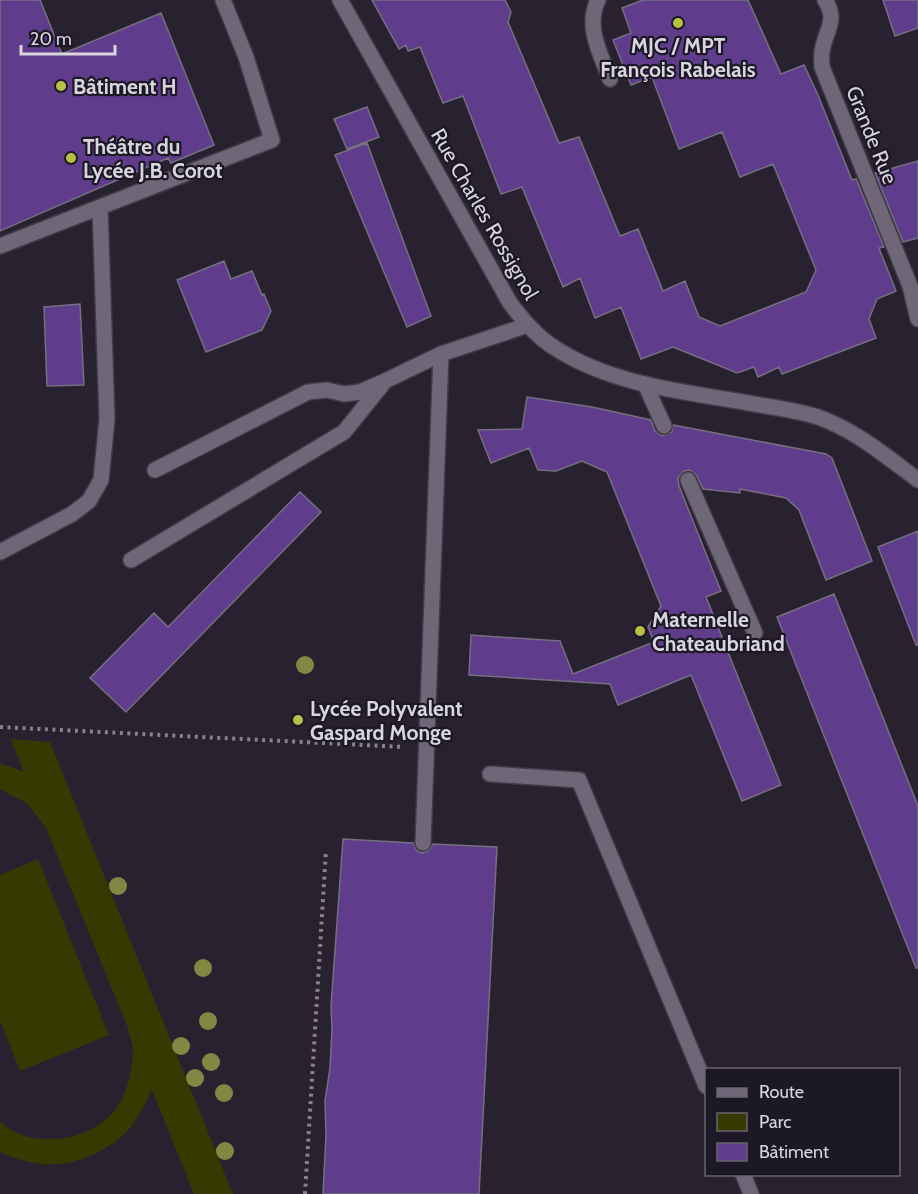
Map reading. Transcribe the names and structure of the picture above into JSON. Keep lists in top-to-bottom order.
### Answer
{
  "streets": {
    "street": ["Grande Rue", "Rue Charles Rossignol"]
  },
  "places": [
    "MJC / MPT François Rabelais",
    "Bâtiment H",
    "Théâtre du Lycée J.B. Corot",
    "Maternelle Chateaubriand",
    "Lycée Polyvalent Gaspard Monge"
  ],
  "legend": ["Route", "Parc", "Bâtiment"],
  "scale_bar": "20 m"
}
